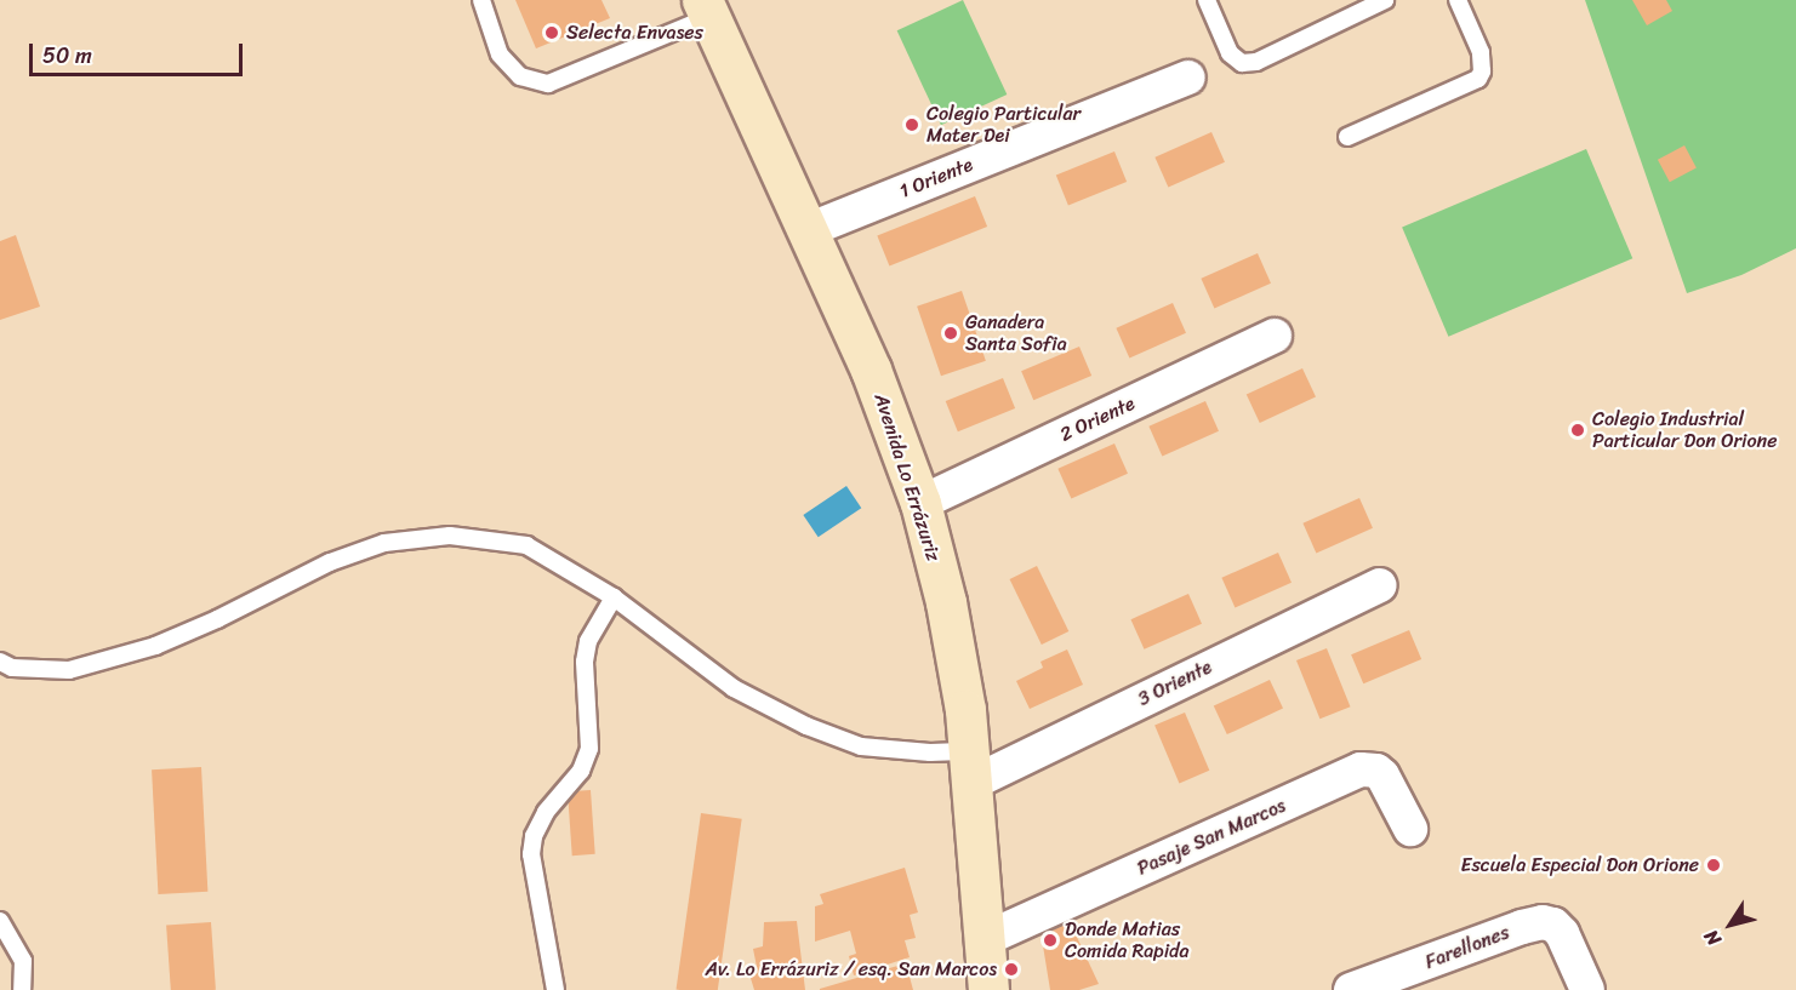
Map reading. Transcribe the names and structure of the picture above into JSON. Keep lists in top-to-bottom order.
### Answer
{
  "streets": {
    "main road": ["Avenida Lo Errázuriz"],
    "street": [
      "1 Oriente",
      "2 Oriente",
      "3 Oriente",
      "Pasaje San Marcos",
      "Farellones"
    ]
  },
  "crossings": [
    ["1 Oriente", "Avenida Lo Errázuriz"],
    ["2 Oriente", "Avenida Lo Errázuriz"],
    ["Avenida Lo Errázuriz", "3 Oriente"],
    ["Avenida Lo Errázuriz", "Pasaje San Marcos"]
  ],
  "places": [
    "Selecta Envases",
    "Colegio Particular Mater Dei",
    "Ganadera Santa Sofia",
    "Colegio Industrial Particular Don Orione",
    "Escuela Especial Don Orione",
    "Donde Matias Comida Rapida",
    "Av. Lo Errázuriz / esq. San Marcos"
  ],
  "scale_bar": "50 m",
  "north": "bottom left"
}
